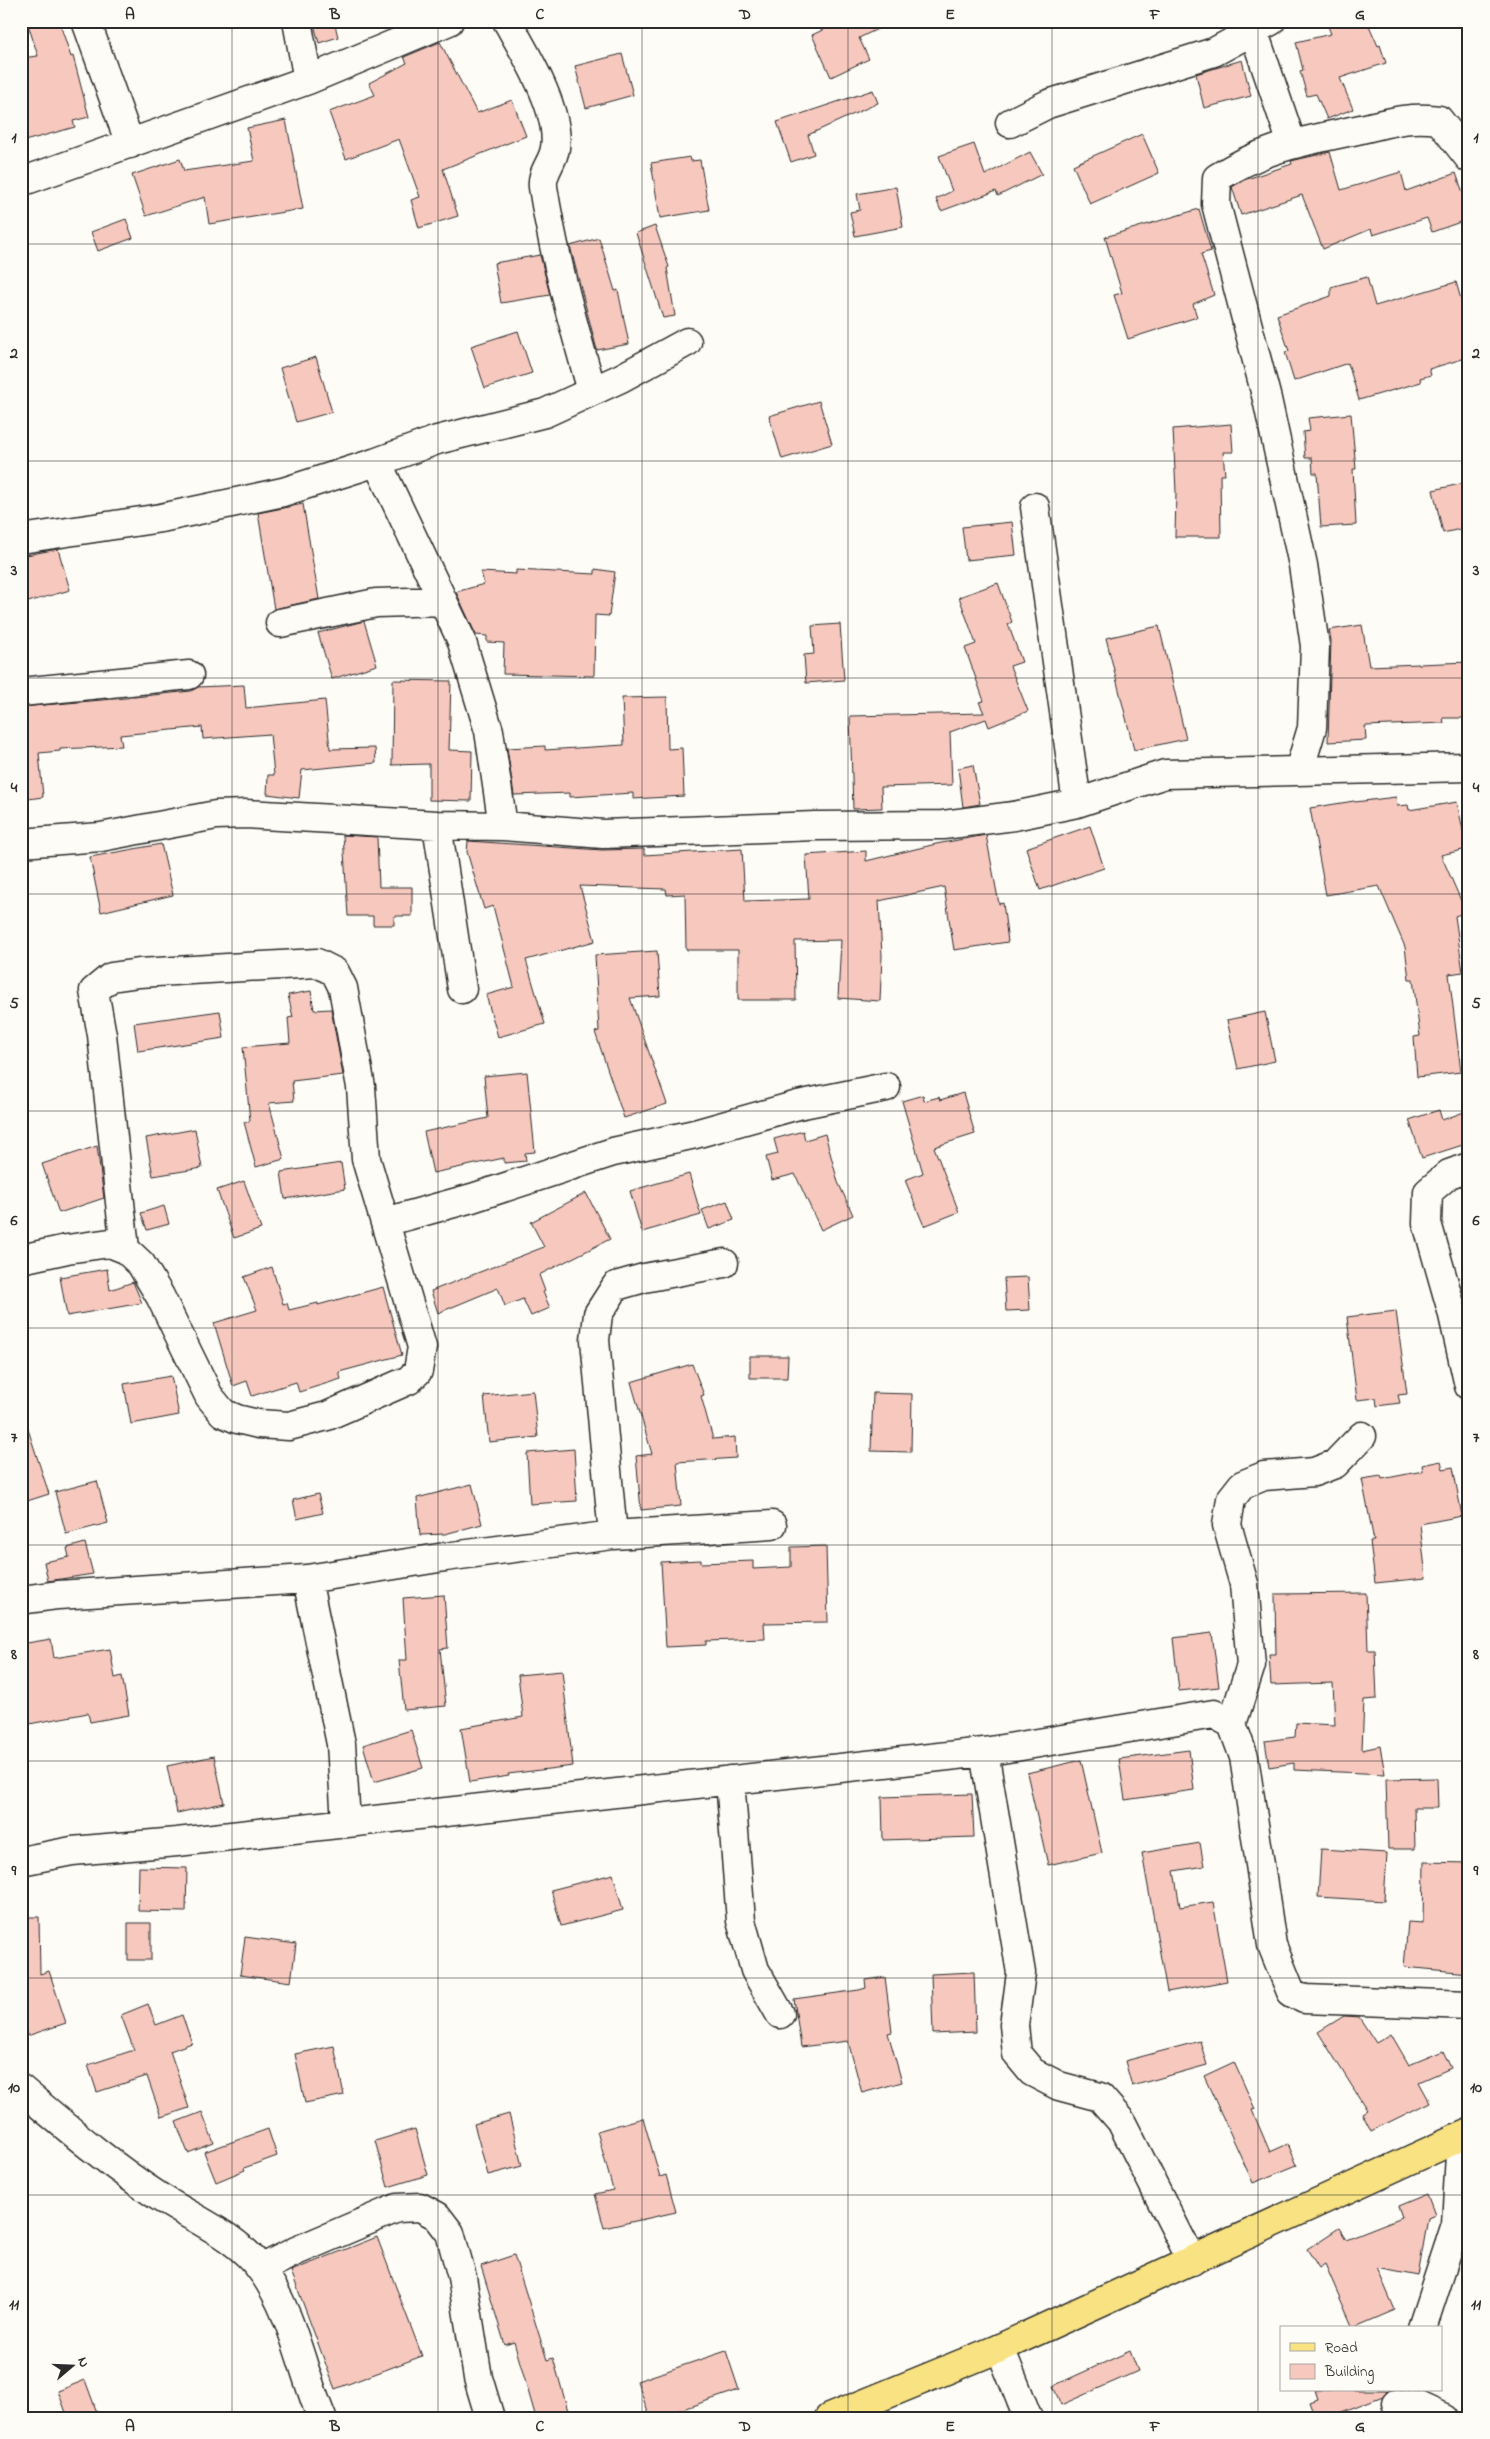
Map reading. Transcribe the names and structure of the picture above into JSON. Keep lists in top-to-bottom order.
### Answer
{
  "legend": ["Road", "Building"],
  "north": "right",
  "grid": {
    "columns": [
      "A",
      "B",
      "C",
      "D",
      "E",
      "F",
      "G"
    ],
    "rows": [
      "1",
      "2",
      "3",
      "4",
      "5",
      "6",
      "7",
      "8",
      "9",
      "10",
      "11"
    ]
  }
}
